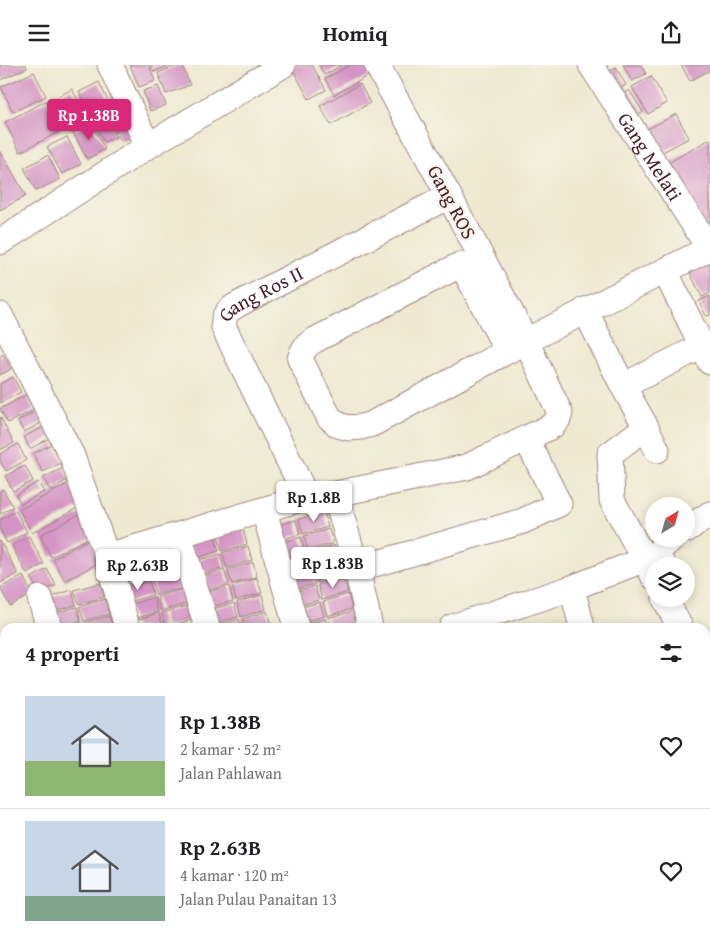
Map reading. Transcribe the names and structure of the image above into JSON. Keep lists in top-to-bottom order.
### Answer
{
  "streets": {
    "street": ["Gang Melati", "Gang ROS", "Gang Ros II"]
  },
  "crossings": [
    ["Gang ROS", "Gang Ros II"]
  ],
  "north": "top right",
  "page": {
    "header": "Homiq",
    "price": [
      "Rp 1.38B",
      "Rp 1.8B",
      "Rp 1.83B",
      "Rp 2.63B"
    ],
    "heading": "4 properti",
    "list": [
      {
        "name": "Rp 1.38B",
        "note": "2 kamar · 52 m² · Jalan Pahlawan"
      },
      {
        "name": "Rp 2.63B",
        "note": "4 kamar · 120 m² · Jalan Pulau Panaitan 13"
      }
    ]
  }
}
